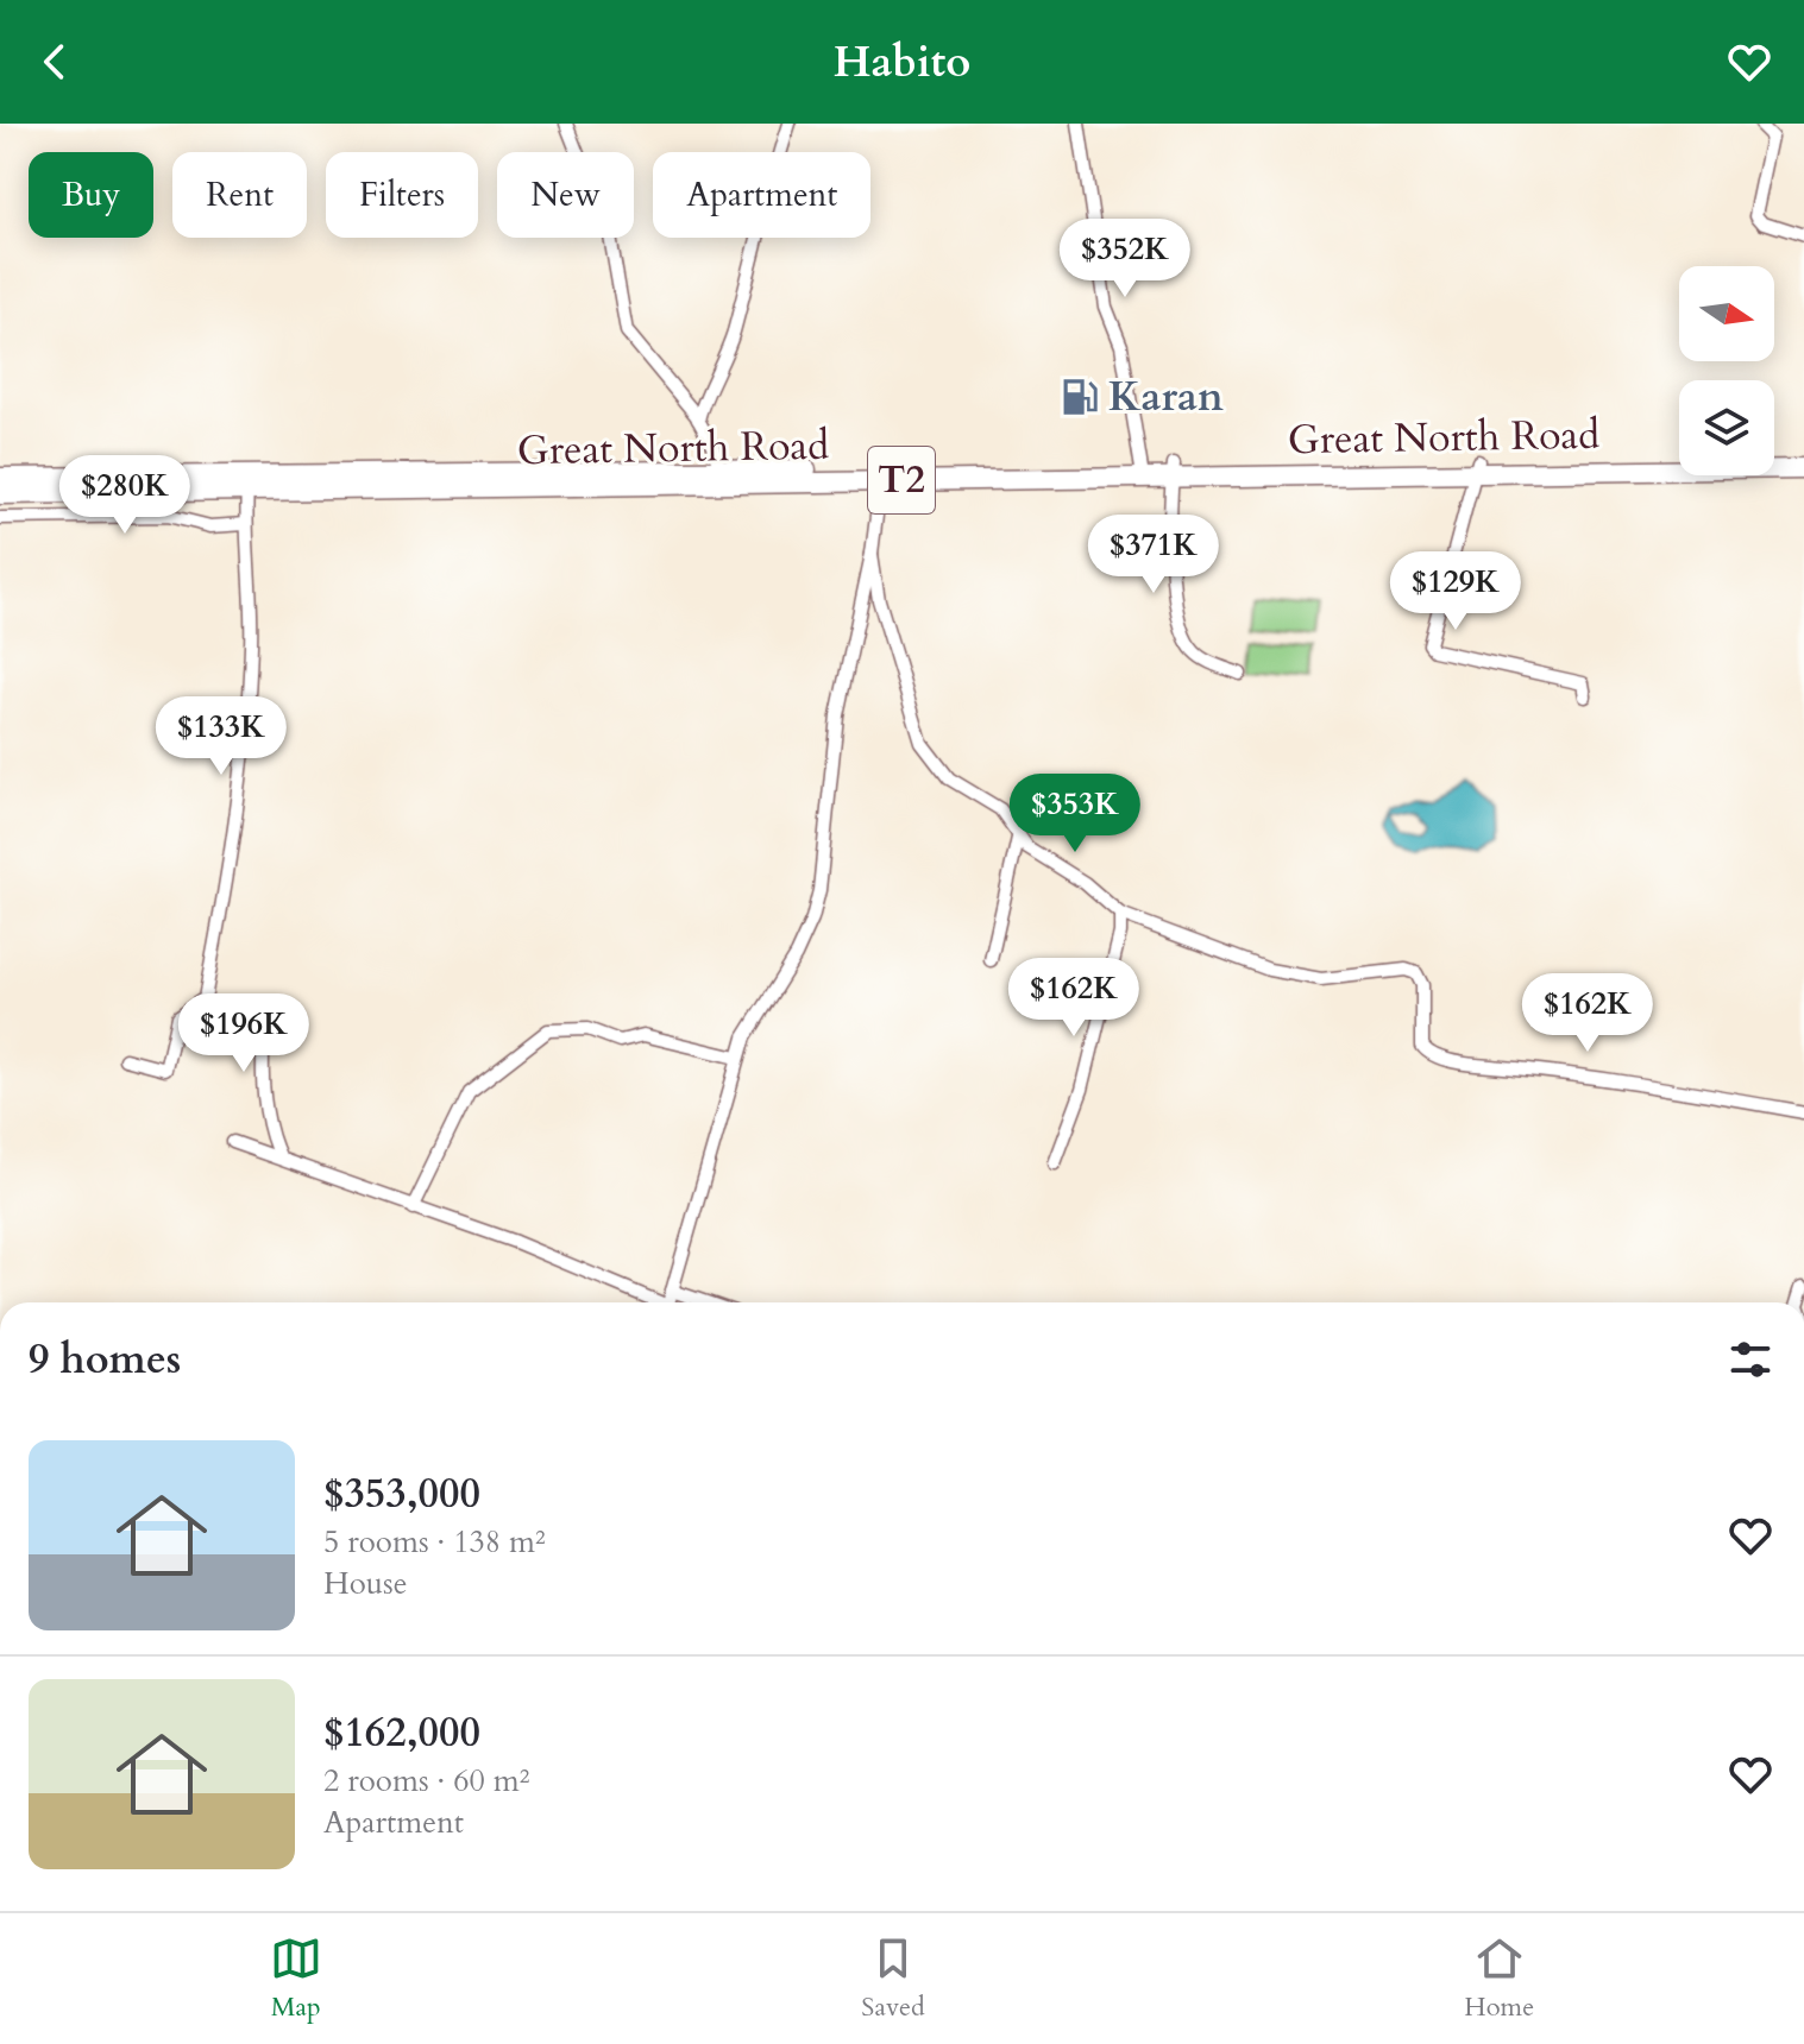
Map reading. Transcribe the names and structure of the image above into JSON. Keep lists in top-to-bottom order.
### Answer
{
  "streets": {
    "highway": ["Great North Road", "T2"]
  },
  "places": {
    "fuel station": ["Karan"]
  },
  "north": "right",
  "page": {
    "header": "Habito",
    "chip": [
      "Buy",
      "Rent",
      "Filters",
      "New",
      "Apartment"
    ],
    "price": [
      "$352K",
      "$280K",
      "$371K",
      "$129K",
      "$133K",
      "$353K",
      "$162K",
      "$162K",
      "$196K"
    ],
    "heading": "9 homes",
    "list": [
      {
        "name": "$353,000",
        "note": "5 rooms · 138 m² · House"
      },
      {
        "name": "$162,000",
        "note": "2 rooms · 60 m² · Apartment"
      }
    ],
    "tabs": ["Map", "Saved", "Home"]
  }
}
